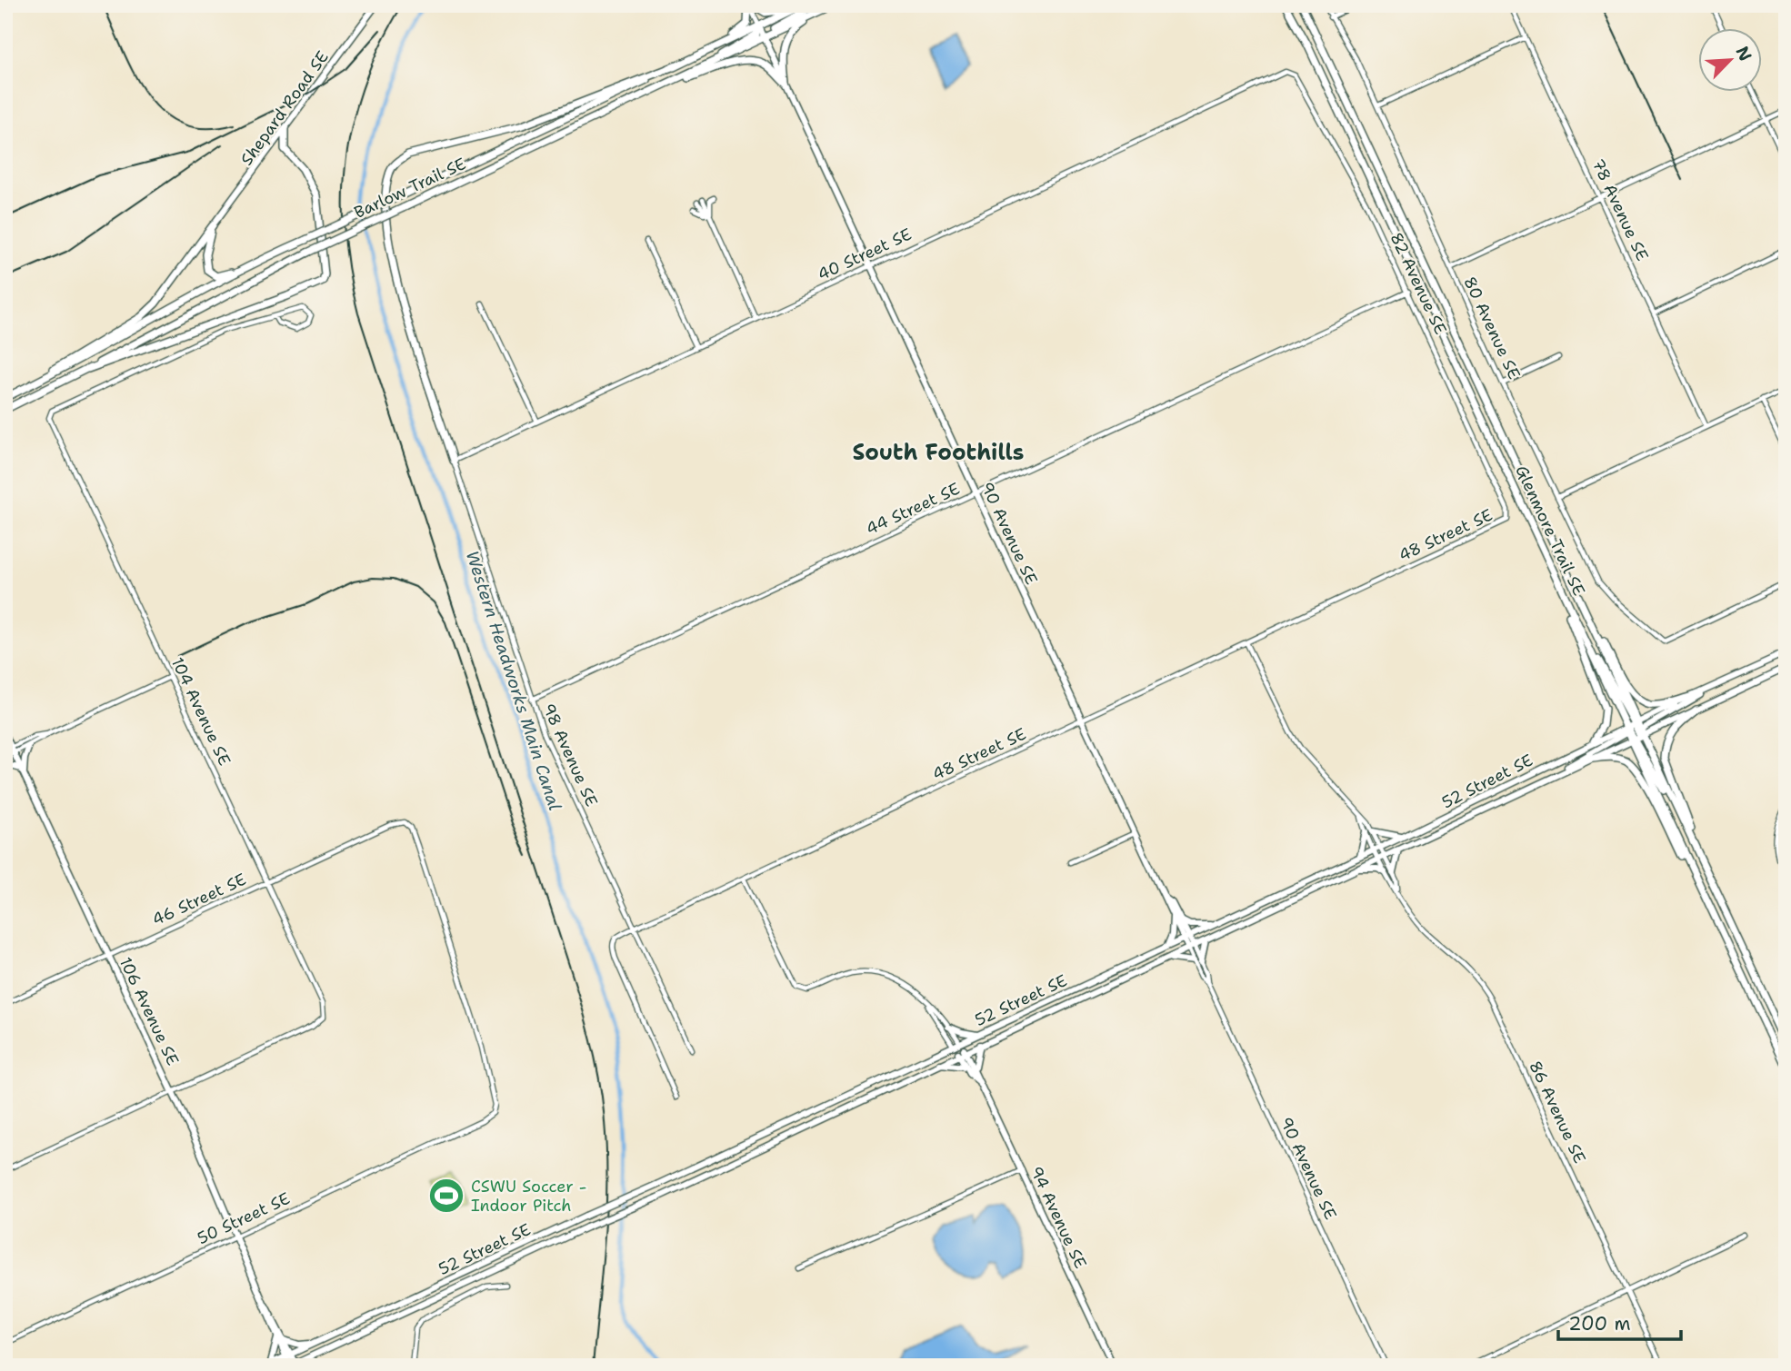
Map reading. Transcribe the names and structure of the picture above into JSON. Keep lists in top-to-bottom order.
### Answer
{
  "streets": {
    "main road": [
      "Shepard Road SE",
      "Barlow Trail SE",
      "Glenmore Trail SE",
      "90 Avenue SE",
      "52 Street SE",
      "106 Avenue SE",
      "94 Avenue SE"
    ],
    "street": [
      "78 Avenue SE",
      "40 Street SE",
      "82 Avenue SE",
      "80 Avenue SE",
      "44 Street SE",
      "48 Street SE",
      "104 Avenue SE",
      "98 Avenue SE",
      "46 Street SE",
      "86 Avenue SE",
      "50 Street SE"
    ]
  },
  "crossings": [
    ["Barlow Trail SE", "90 Avenue SE"],
    ["40 Street SE", "82 Avenue SE"],
    ["40 Street SE", "90 Avenue SE"],
    ["40 Street SE", "98 Avenue SE"],
    ["82 Avenue SE", "44 Street SE"],
    ["82 Avenue SE", "48 Street SE"],
    ["44 Street SE", "90 Avenue SE"],
    ["44 Street SE", "98 Avenue SE"],
    ["Glenmore Trail SE", "52 Street SE"],
    ["90 Avenue SE", "48 Street SE"],
    ["90 Avenue SE", "52 Street SE"],
    ["48 Street SE", "98 Avenue SE"],
    ["48 Street SE", "86 Avenue SE"],
    ["48 Street SE", "94 Avenue SE"],
    ["104 Avenue SE", "46 Street SE"],
    ["104 Avenue SE", "106 Avenue SE"],
    ["52 Street SE", "106 Avenue SE"],
    ["52 Street SE", "86 Avenue SE"],
    ["52 Street SE", "94 Avenue SE"],
    ["46 Street SE", "106 Avenue SE"],
    ["46 Street SE", "50 Street SE"],
    ["106 Avenue SE", "50 Street SE"]
  ],
  "districts": ["South Foothills"],
  "water": ["Western Headworks Main Canal"],
  "places": {
    "sports": ["CSWU Soccer - Indoor Pitch"]
  },
  "scale_bar": "200 m",
  "north": "top right"
}
